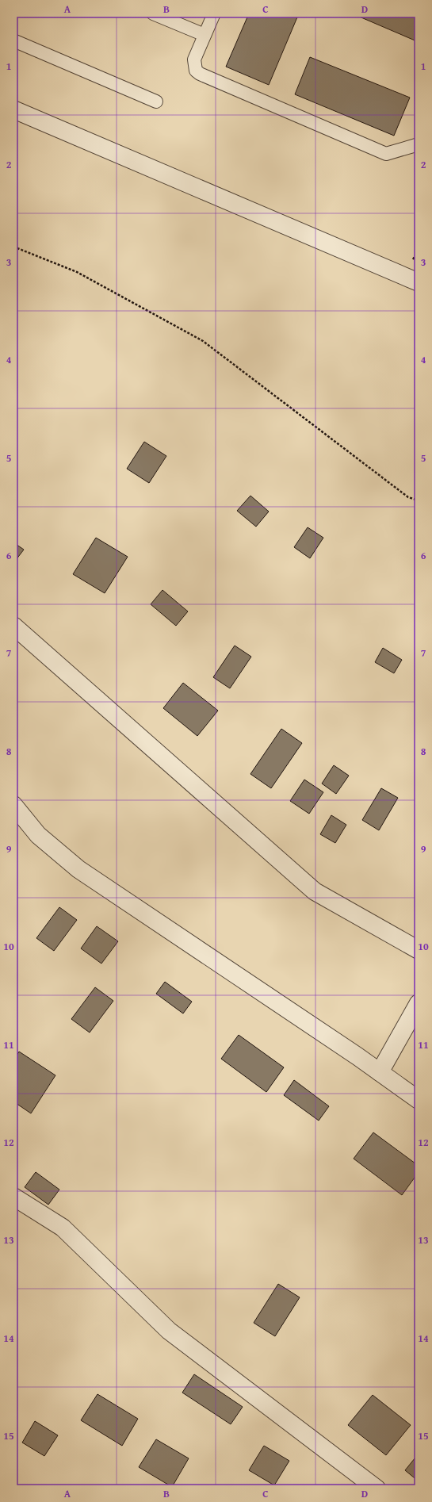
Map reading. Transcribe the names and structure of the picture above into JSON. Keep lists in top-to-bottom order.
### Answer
{
  "grid": {
    "columns": [
      "A",
      "B",
      "C",
      "D"
    ],
    "rows": [
      "1",
      "2",
      "3",
      "4",
      "5",
      "6",
      "7",
      "8",
      "9",
      "10",
      "11",
      "12",
      "13",
      "14",
      "15"
    ]
  }
}
